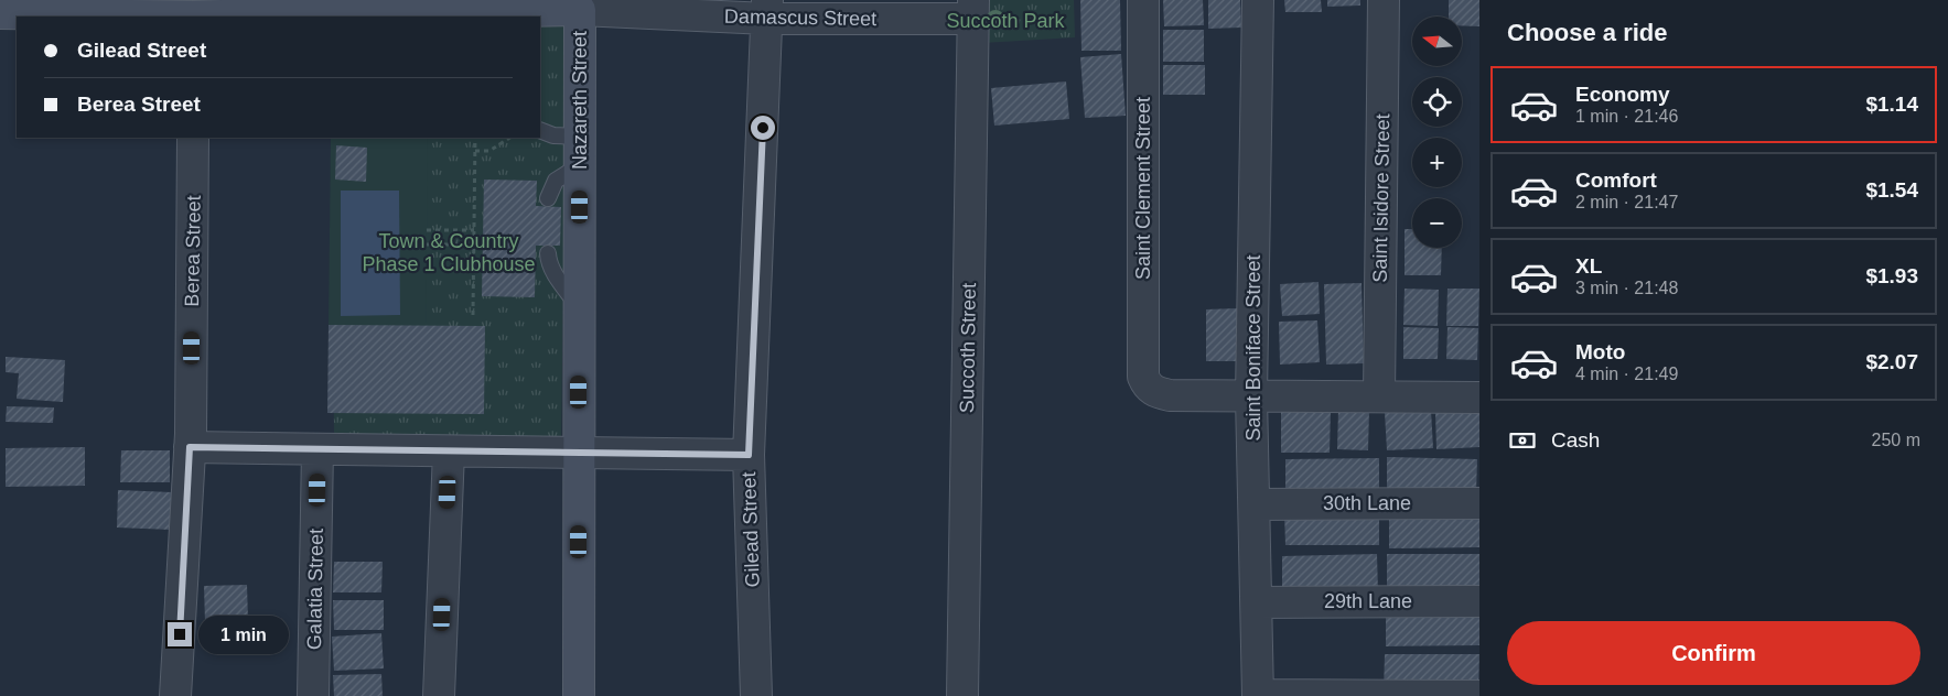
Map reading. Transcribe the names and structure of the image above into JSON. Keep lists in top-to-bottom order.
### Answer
{
  "streets": {
    "street": [
      "Damascus Street",
      "Nazareth Street",
      "Saint Clement Street",
      "Saint Isidore Street",
      "Berea Street",
      "Succoth Street",
      "Saint Boniface Street",
      "30th Lane",
      "Gilead Street",
      "Galatia Street",
      "29th Lane"
    ]
  },
  "crossings": [
    ["Damascus Street", "Nazareth Street"],
    ["Damascus Street", "Succoth Street"],
    ["Damascus Street", "Gilead Street"],
    ["Saint Clement Street", "Saint Boniface Street"],
    ["Saint Boniface Street", "30th Lane"],
    ["Saint Boniface Street", "29th Lane"]
  ],
  "parks": ["Succoth Park", "Town & Country Phase 1 Clubhouse"],
  "north": "left",
  "page": {
    "heading": "Choose a ride",
    "map_buttons": ["+", "−"],
    "banner": ["Gilead Street", "Berea Street"],
    "list": [
      {
        "name": "Economy",
        "note": "1 min · 21:46",
        "value": "$1.14"
      },
      {
        "name": "Comfort",
        "note": "2 min · 21:47",
        "value": "$1.54"
      },
      {
        "name": "XL",
        "note": "3 min · 21:48",
        "value": "$1.93"
      },
      {
        "name": "Moto",
        "note": "4 min · 21:49",
        "value": "$2.07"
      }
    ],
    "pay": ["Cash", "250 m"],
    "buttons": "Confirm",
    "bubble": "1 min"
  }
}
